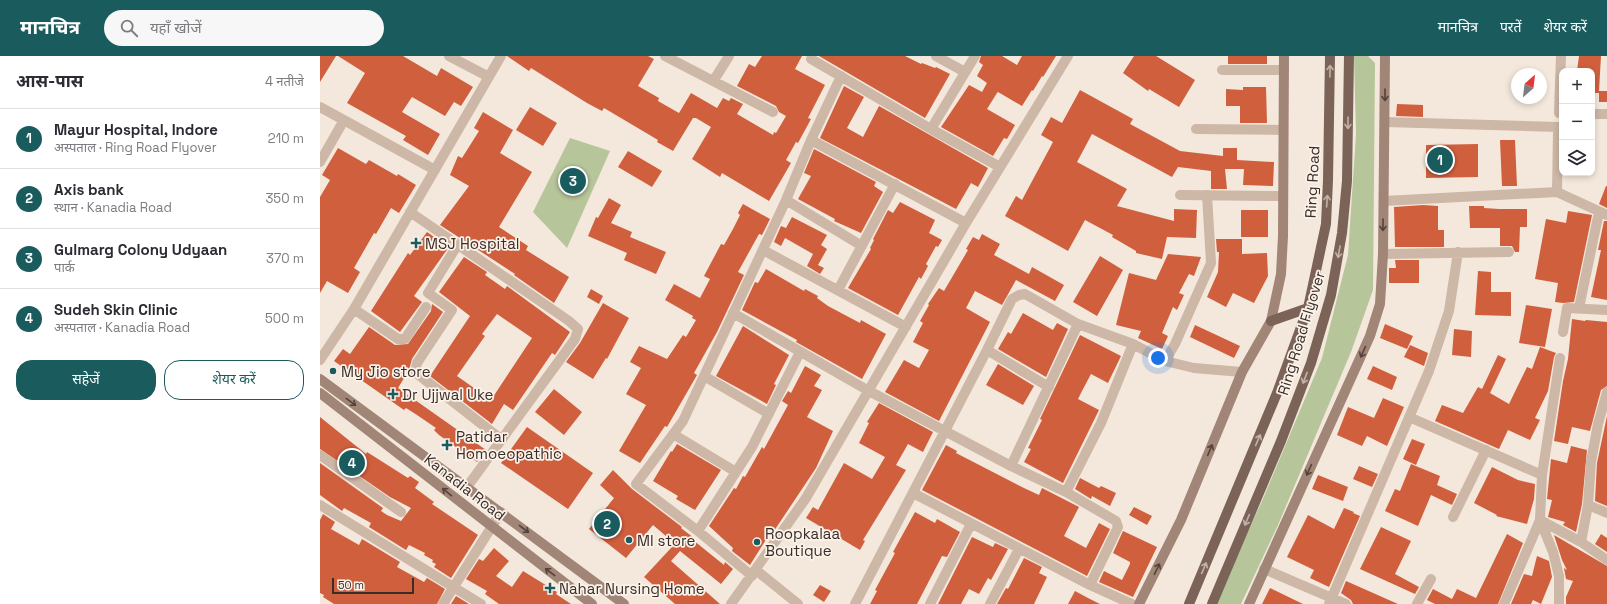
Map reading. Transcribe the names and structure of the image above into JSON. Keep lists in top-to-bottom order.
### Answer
{
  "streets": {
    "main road": ["Ring Road", "Ring Road Flyover"],
    "street": ["Kanadia Road"]
  },
  "crossings": [
    ["Ring Road", "Ring Road Flyover"]
  ],
  "one_way": ["Ring Road"],
  "places": {
    "health": [
      "MSJ Hospital",
      "Dr Ujjwal Uke",
      "Patidar Homoeopathic",
      "Nahar Nursing Home"
    ],
    "other": ["My Jio store", "MI store", "Roopkalaa Boutique"]
  },
  "scale_bar": "50 m",
  "north": "top right",
  "page": {
    "header": "मानचित्र",
    "search": "यहाँ खोजें",
    "nav": ["मानचित्र", "परतें", "शेयर करें"],
    "heading": ["आस-पास", "4 नतीजे"],
    "map_buttons": ["+", "−"],
    "list": [
      {
        "mark": "1",
        "name": "Mayur Hospital, Indore",
        "note": "अस्पताल · Ring Road Flyover",
        "value": "210 m"
      },
      {
        "mark": "2",
        "name": "Axis bank",
        "note": "स्थान · Kanadia Road",
        "value": "350 m"
      },
      {
        "mark": "3",
        "name": "Gulmarg Colony Udyaan",
        "note": "पार्क",
        "value": "370 m"
      },
      {
        "mark": "4",
        "name": "Sudeh Skin Clinic",
        "note": "अस्पताल · Kanadia Road",
        "value": "500 m"
      }
    ],
    "pins": [
      "1",
      "3",
      "4",
      "2"
    ],
    "buttons": ["सहेजें", "शेयर करें"],
    "scale": "50 m"
  }
}
